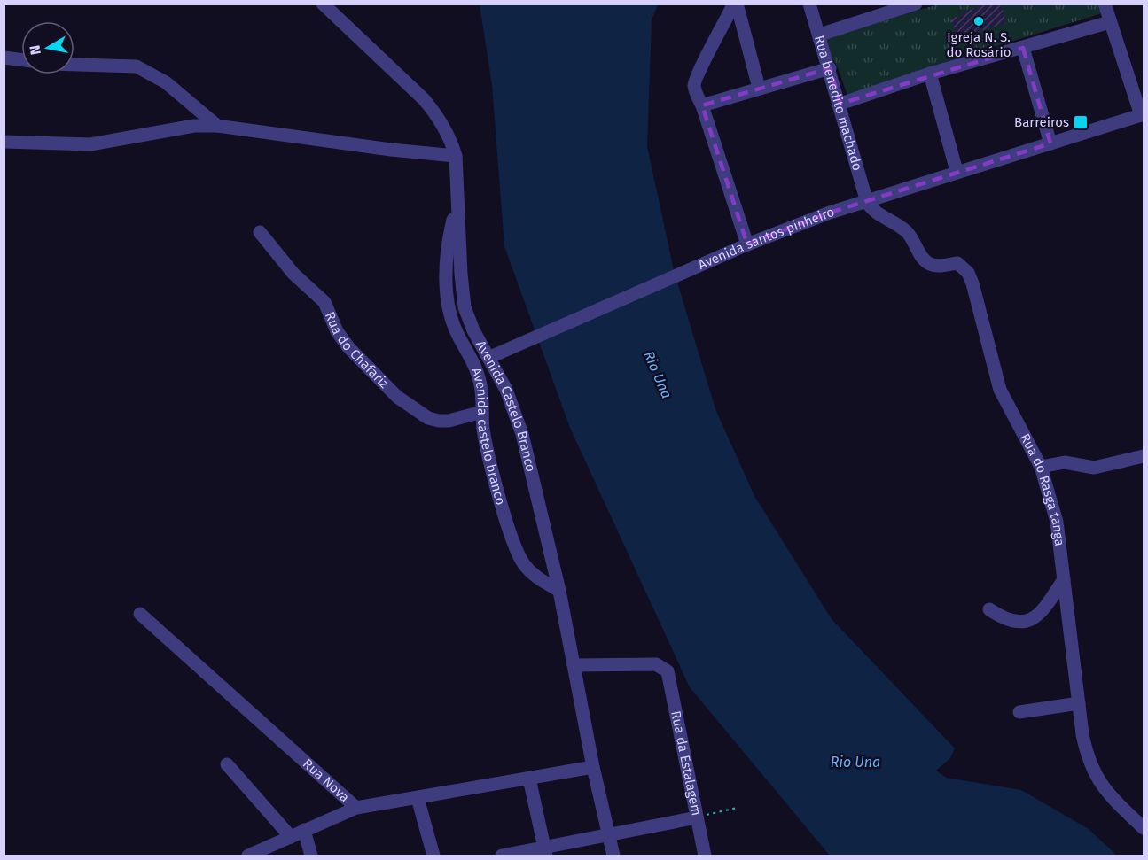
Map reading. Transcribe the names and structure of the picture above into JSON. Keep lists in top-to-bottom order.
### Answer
{
  "streets": {
    "street": [
      "Rua benedito machado",
      "Avenida santos pinheiro",
      "Rua do Chafariz",
      "Avenida Castelo Branco",
      "Avenida castelo branco",
      "Rua do Rasga tanga",
      "Rua da Estalagem",
      "Rua Nova"
    ]
  },
  "crossings": [
    ["Rua benedito machado", "Avenida santos pinheiro"],
    ["Rua benedito machado", "Rua do Rasga tanga"],
    ["Avenida santos pinheiro", "Avenida Castelo Branco"],
    ["Avenida santos pinheiro", "Rua do Rasga tanga"],
    ["Rua do Chafariz", "Avenida castelo branco"],
    ["Avenida Castelo Branco", "Avenida castelo branco"],
    ["Avenida Castelo Branco", "Rua da Estalagem"],
    ["Avenida Castelo Branco", "Rua Nova"]
  ],
  "water": ["Rio Una"],
  "places": {
    "other": ["Igreja N. S. do Rosário"],
    "transit": ["Barreiros"]
  },
  "north": "left"
}
